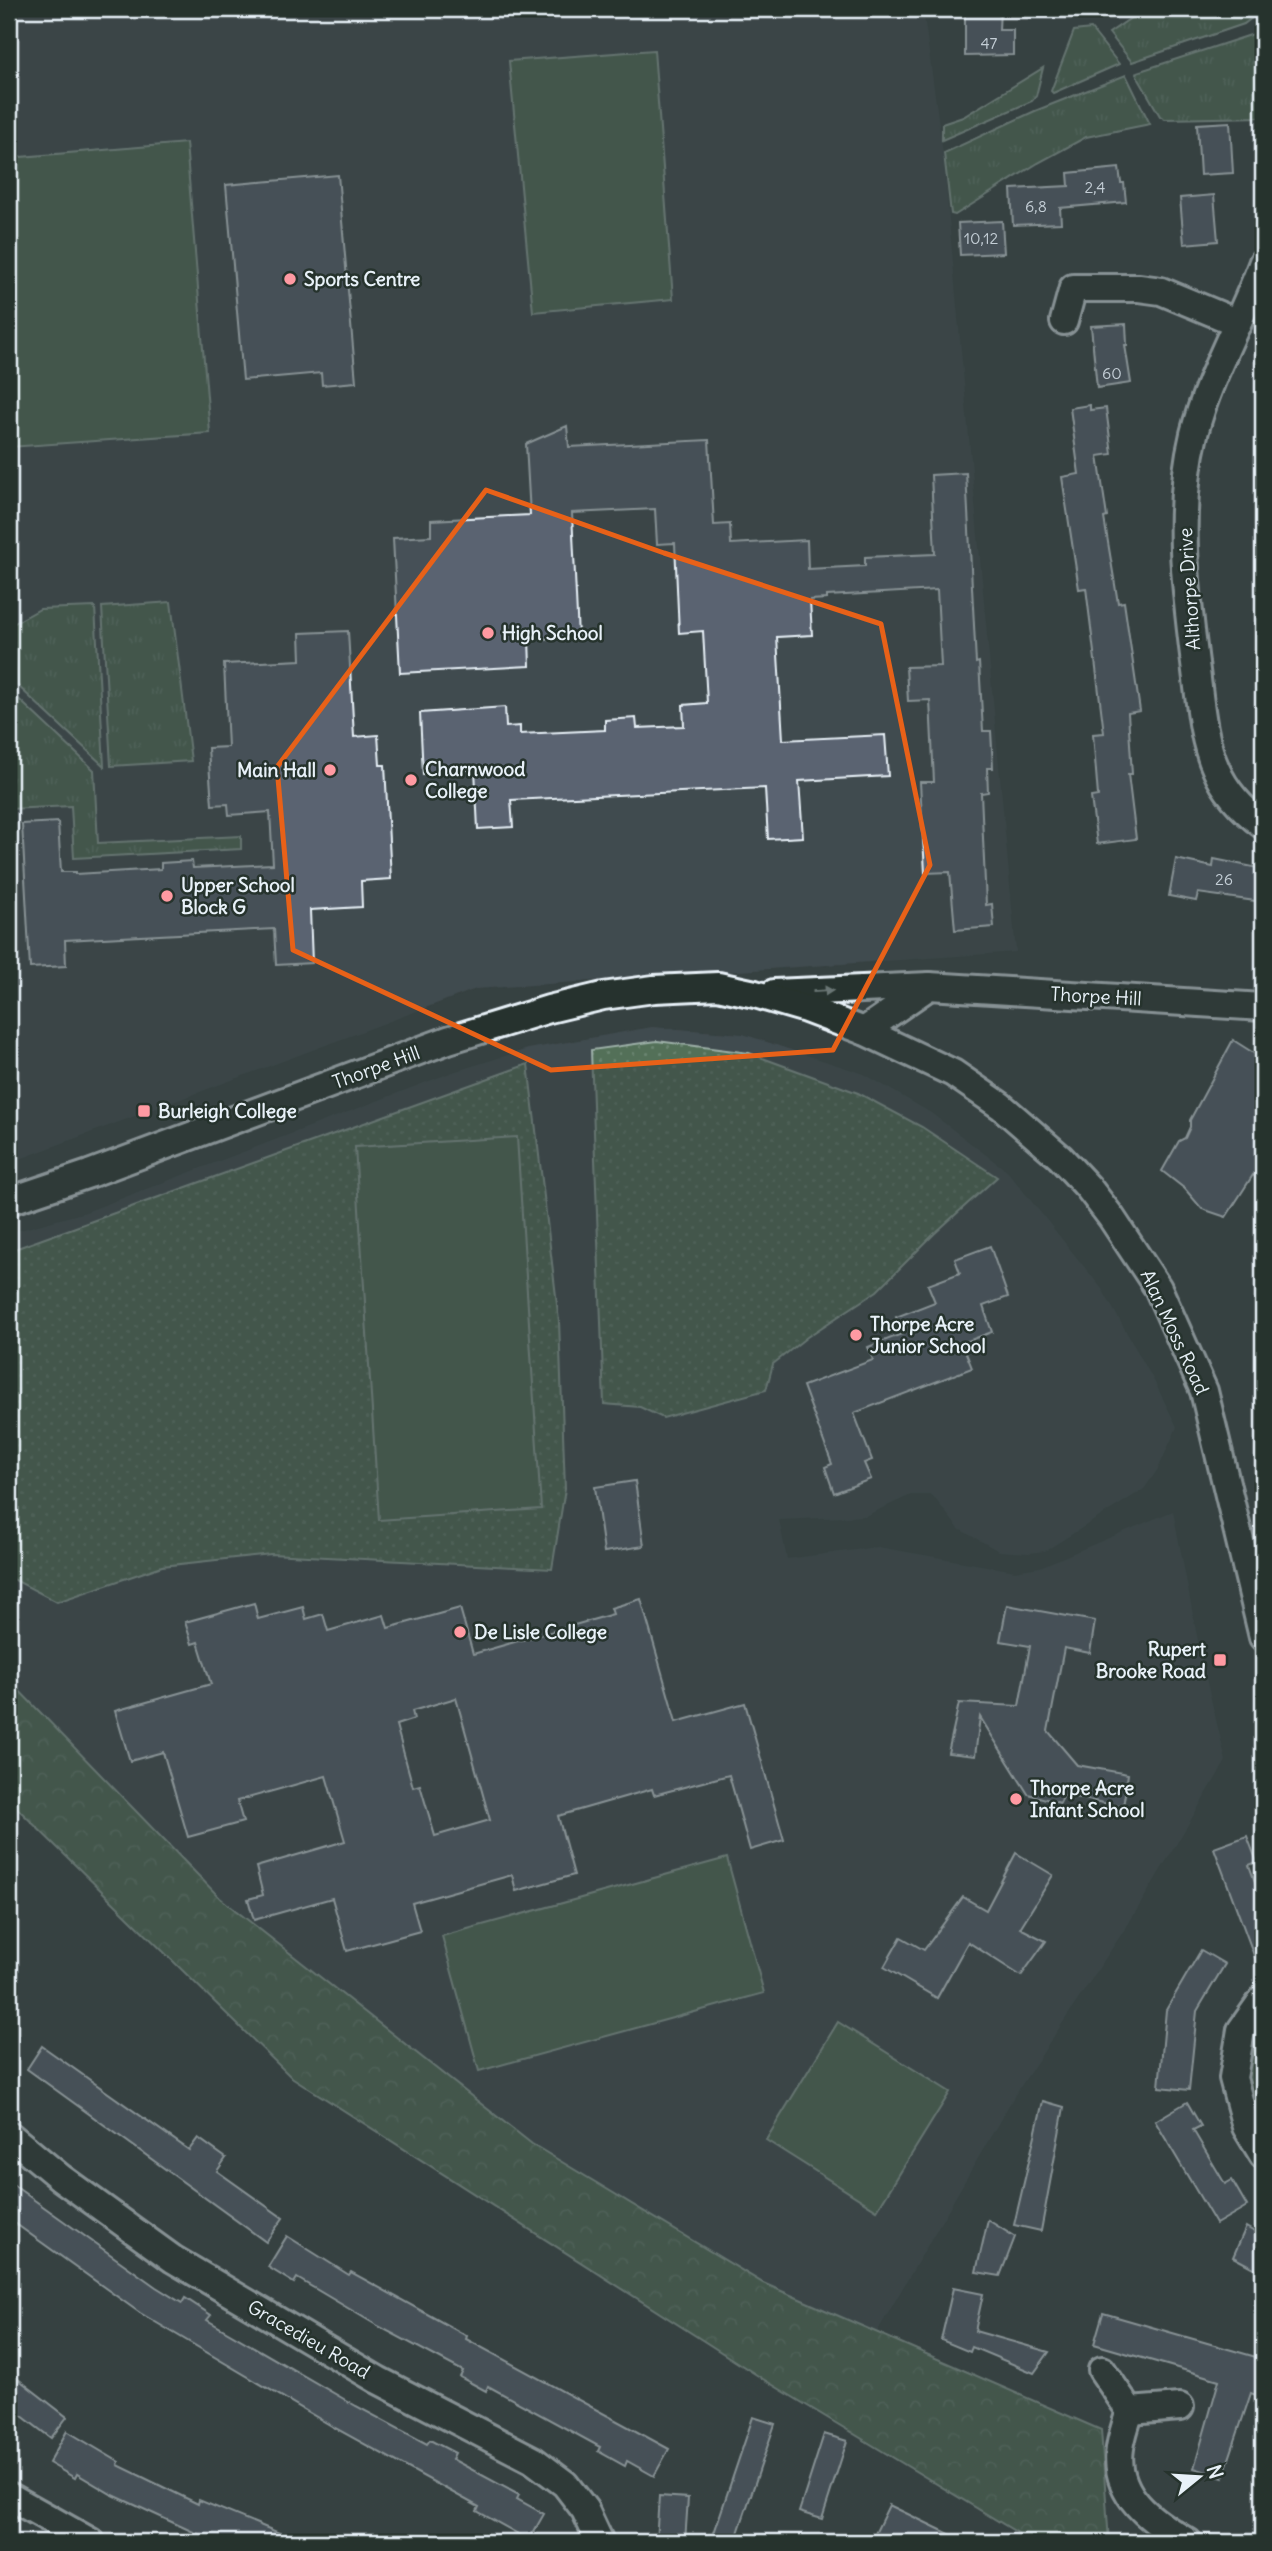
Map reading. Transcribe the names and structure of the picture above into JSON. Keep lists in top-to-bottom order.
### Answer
{
  "streets": {
    "street": [
      "Althorpe Drive",
      "Thorpe Hill",
      "Alan Moss Road",
      "Gracedieu Road"
    ]
  },
  "crossings": [
    ["Thorpe Hill", "Alan Moss Road"]
  ],
  "places": {
    "other": [
      "Sports Centre",
      "High School",
      "Main Hall",
      "Charnwood College",
      "Upper School Block G",
      "Thorpe Acre Junior School",
      "De Lisle College",
      "Thorpe Acre Infant School"
    ],
    "transit": ["Burleigh College", "Rupert Brooke Road"]
  },
  "house_numbers": [
    "47",
    "2,4",
    "6,8",
    "10,12",
    "60",
    "26"
  ],
  "north": "right"
}
